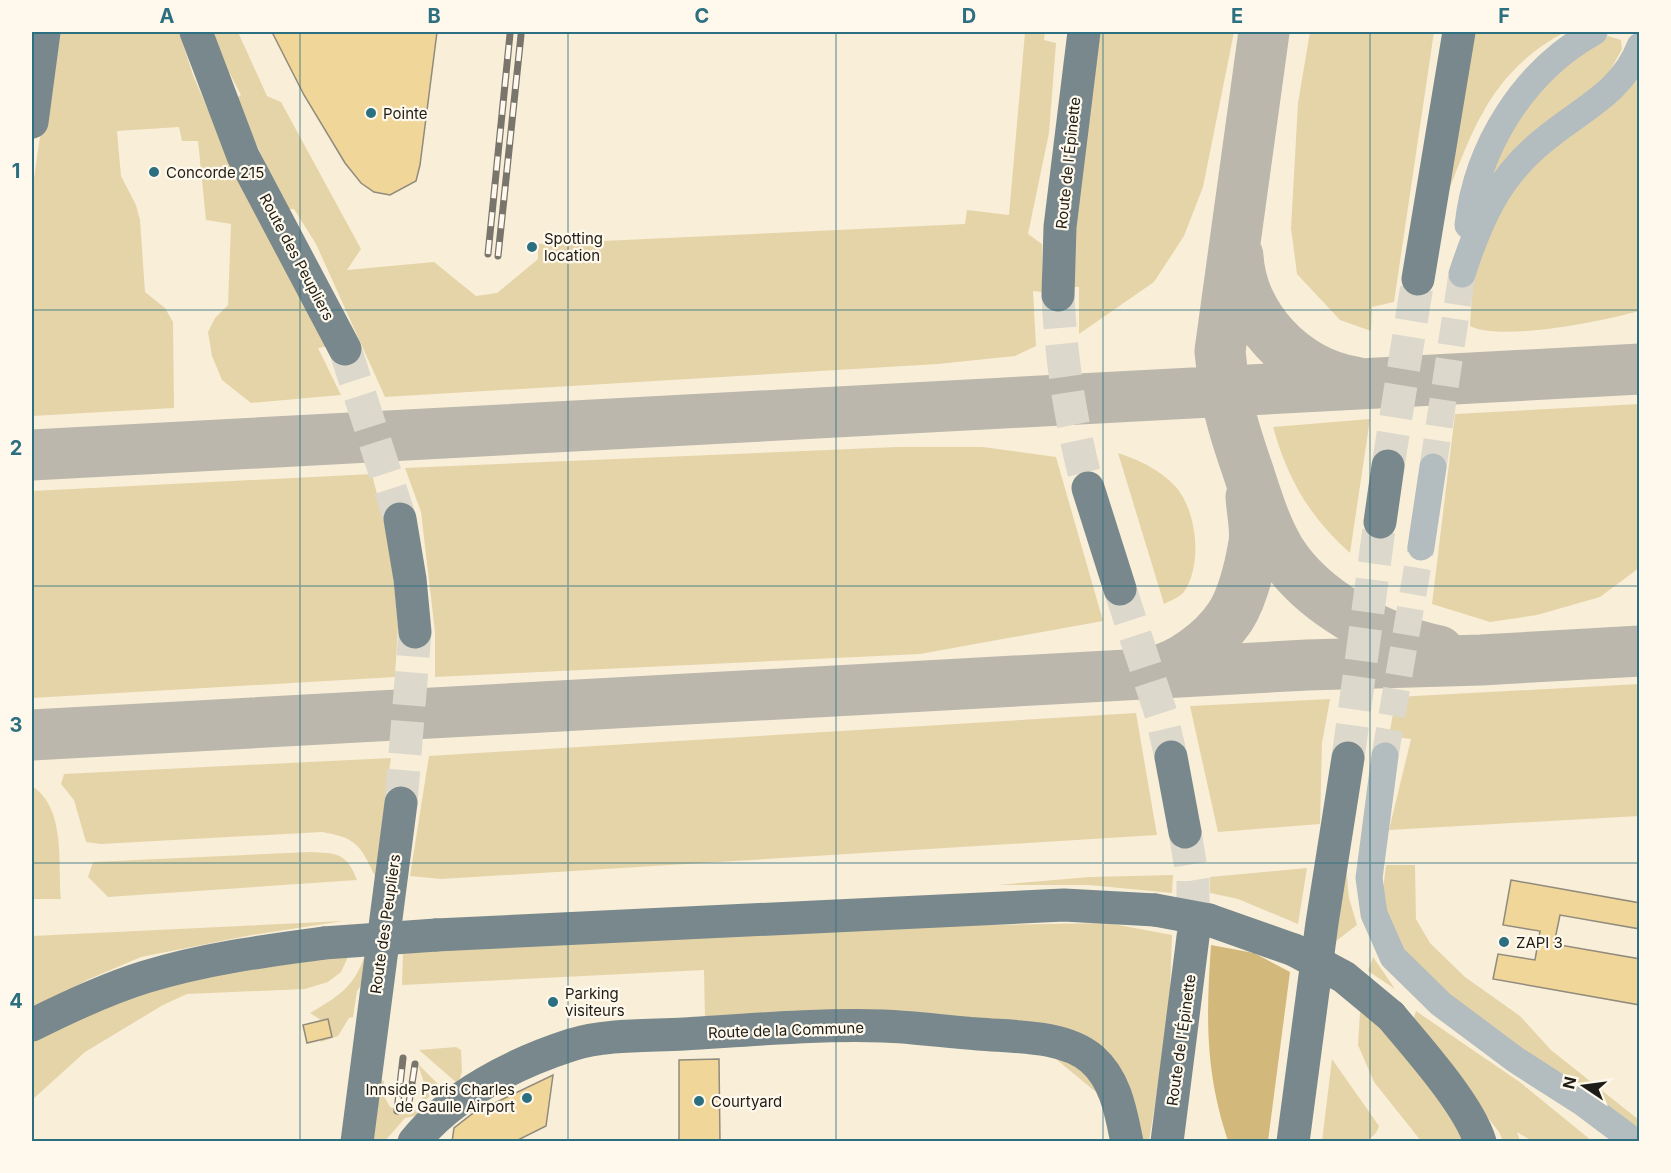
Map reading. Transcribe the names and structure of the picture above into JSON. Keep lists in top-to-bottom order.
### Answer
{
  "streets": {
    "main road": ["Route de l'Épinette", "Route des Peupliers", "Route de la Commune"]
  },
  "places": [
    "Pointe",
    "Concorde 215",
    "Spotting location",
    "ZAPI 3",
    "Parking visiteurs",
    "Innside Paris Charles de Gaulle Airport",
    "Courtyard"
  ],
  "north": "left",
  "grid": {
    "columns": [
      "A",
      "B",
      "C",
      "D",
      "E",
      "F"
    ],
    "rows": [
      "1",
      "2",
      "3",
      "4"
    ]
  }
}
